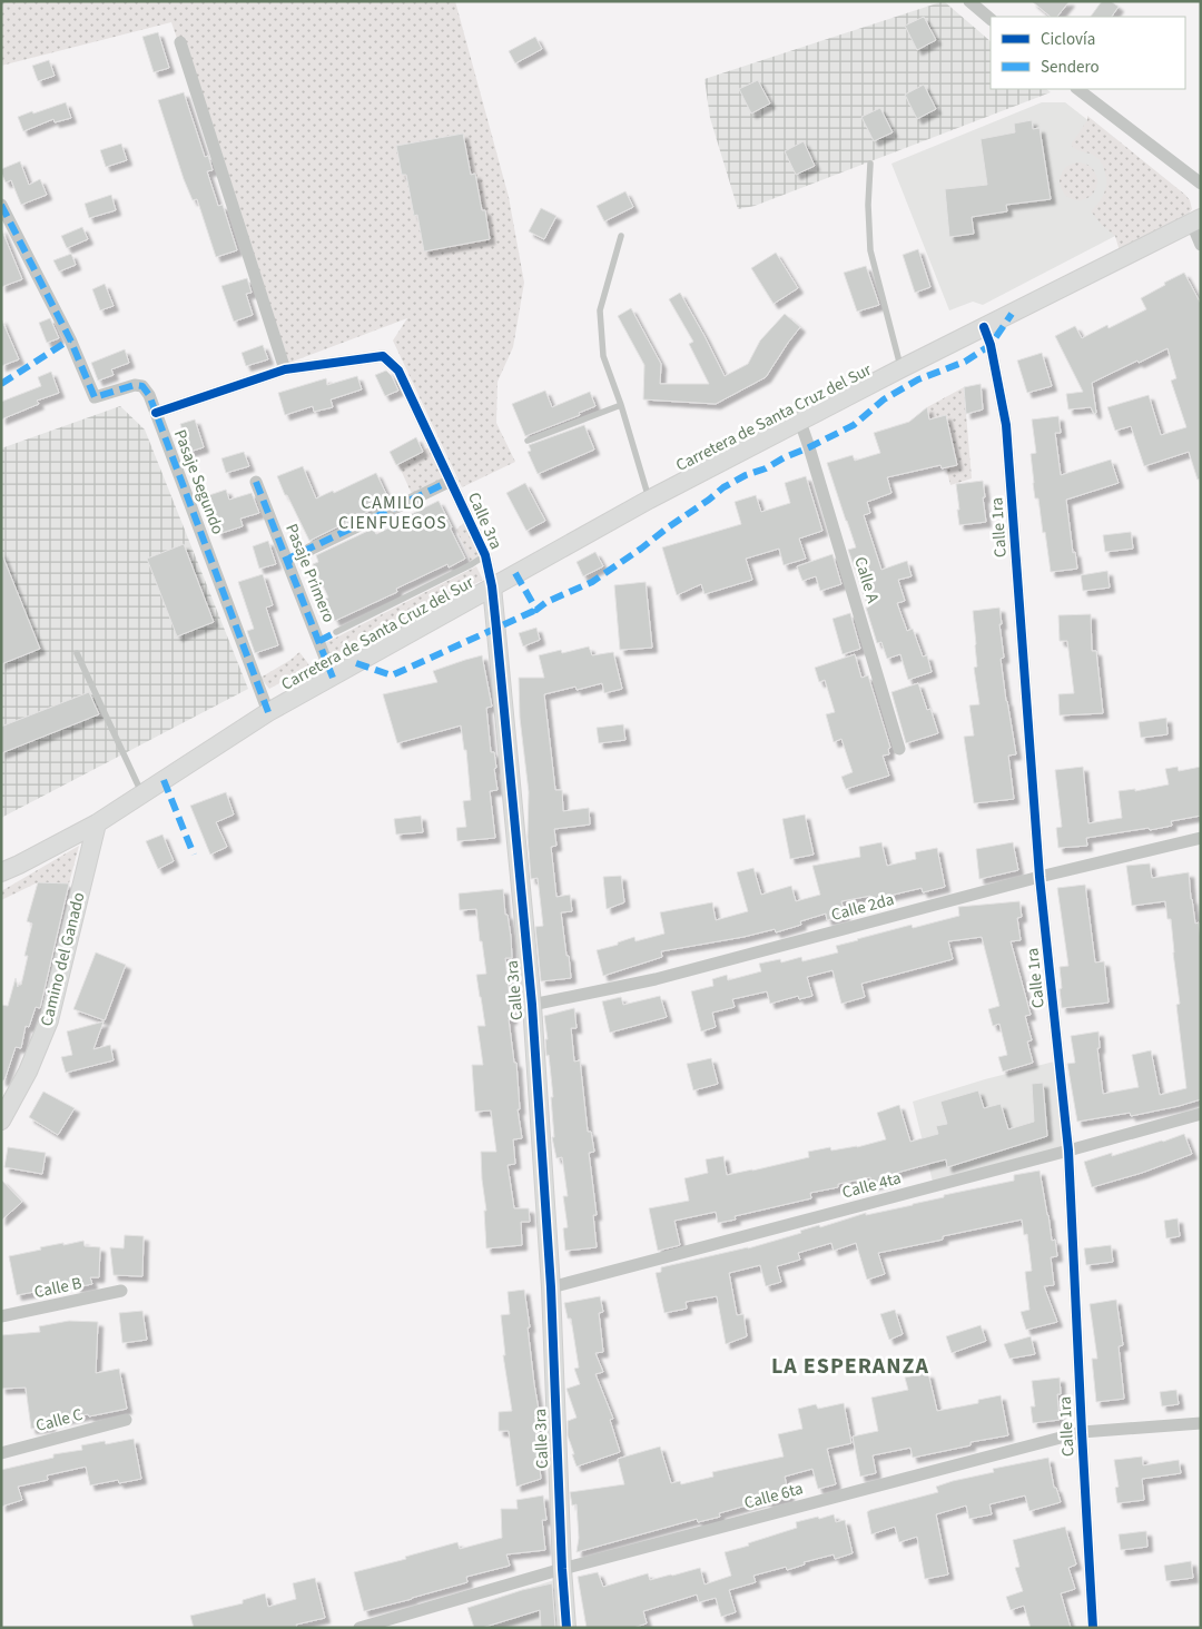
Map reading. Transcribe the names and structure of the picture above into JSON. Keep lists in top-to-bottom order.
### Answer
{
  "streets": {
    "street": [
      "Carretera de Santa Cruz del Sur",
      "Pasaje Segundo",
      "Calle 3ra",
      "Calle 1ra",
      "Pasaje Primero",
      "Calle A",
      "Calle 2da",
      "Camino del Ganado",
      "Calle 4ta",
      "Calle B",
      "Calle C",
      "Calle 6ta"
    ]
  },
  "crossings": [
    ["Carretera de Santa Cruz del Sur", "Pasaje Segundo"],
    ["Carretera de Santa Cruz del Sur", "Calle 3ra"],
    ["Carretera de Santa Cruz del Sur", "Calle 1ra"],
    ["Carretera de Santa Cruz del Sur", "Pasaje Primero"],
    ["Carretera de Santa Cruz del Sur", "Calle A"],
    ["Carretera de Santa Cruz del Sur", "Camino del Ganado"],
    ["Calle 3ra", "Calle 2da"],
    ["Calle 3ra", "Calle 4ta"],
    ["Calle 3ra", "Calle 6ta"],
    ["Calle 1ra", "Calle 2da"],
    ["Calle 1ra", "Calle 4ta"],
    ["Calle 1ra", "Calle 6ta"]
  ],
  "districts": ["CAMILO CIENFUEGOS", "LA ESPERANZA"],
  "legend": ["Ciclovía", "Sendero"]
}
